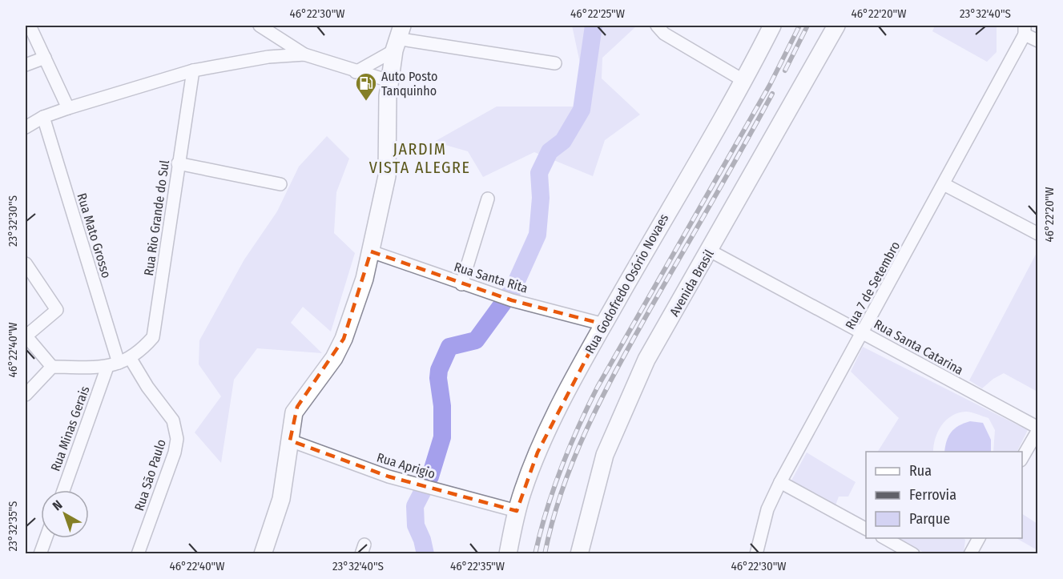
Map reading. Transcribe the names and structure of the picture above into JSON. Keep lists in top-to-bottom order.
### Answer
{
  "streets": {
    "main road": ["Avenida Brasil", "Rua Godofredo Osório Novaes"],
    "street": [
      "Rua Rio Grande do Sul",
      "Rua Mato Grosso",
      "Rua Santa Rita",
      "Rua 7 de Setembro",
      "Rua Santa Catarina",
      "Rua Minas Gerais",
      "Rua Aprigio",
      "Rua São Paulo"
    ]
  },
  "crossings": [
    ["Rua Rio Grande do Sul", "Rua Mato Grosso"],
    ["Rua Rio Grande do Sul", "Rua Minas Gerais"],
    ["Rua Rio Grande do Sul", "Rua São Paulo"],
    ["Rua Mato Grosso", "Rua Minas Gerais"],
    ["Rua Mato Grosso", "Rua São Paulo"],
    ["Rua Santa Rita", "Rua Godofredo Osório Novaes"],
    ["Avenida Brasil", "Rua Santa Catarina"],
    ["Rua Godofredo Osório Novaes", "Rua Aprigio"],
    ["Rua 7 de Setembro", "Rua Santa Catarina"],
    ["Rua Minas Gerais", "Rua São Paulo"]
  ],
  "districts": ["JARDIM VISTA ALEGRE"],
  "places": {
    "fuel station": ["Auto Posto Tanquinho"]
  },
  "legend": ["Rua", "Ferrovia", "Parque"],
  "north": "top left",
  "coordinates": [
    "46°22'30\"W",
    "46°22'25\"W",
    "46°22'20\"W",
    "23°32'40\"S",
    "23°32'30\"S",
    "46°22'40\"W",
    "23°32'35\"S",
    "46°22'35\"W"
  ]
}
